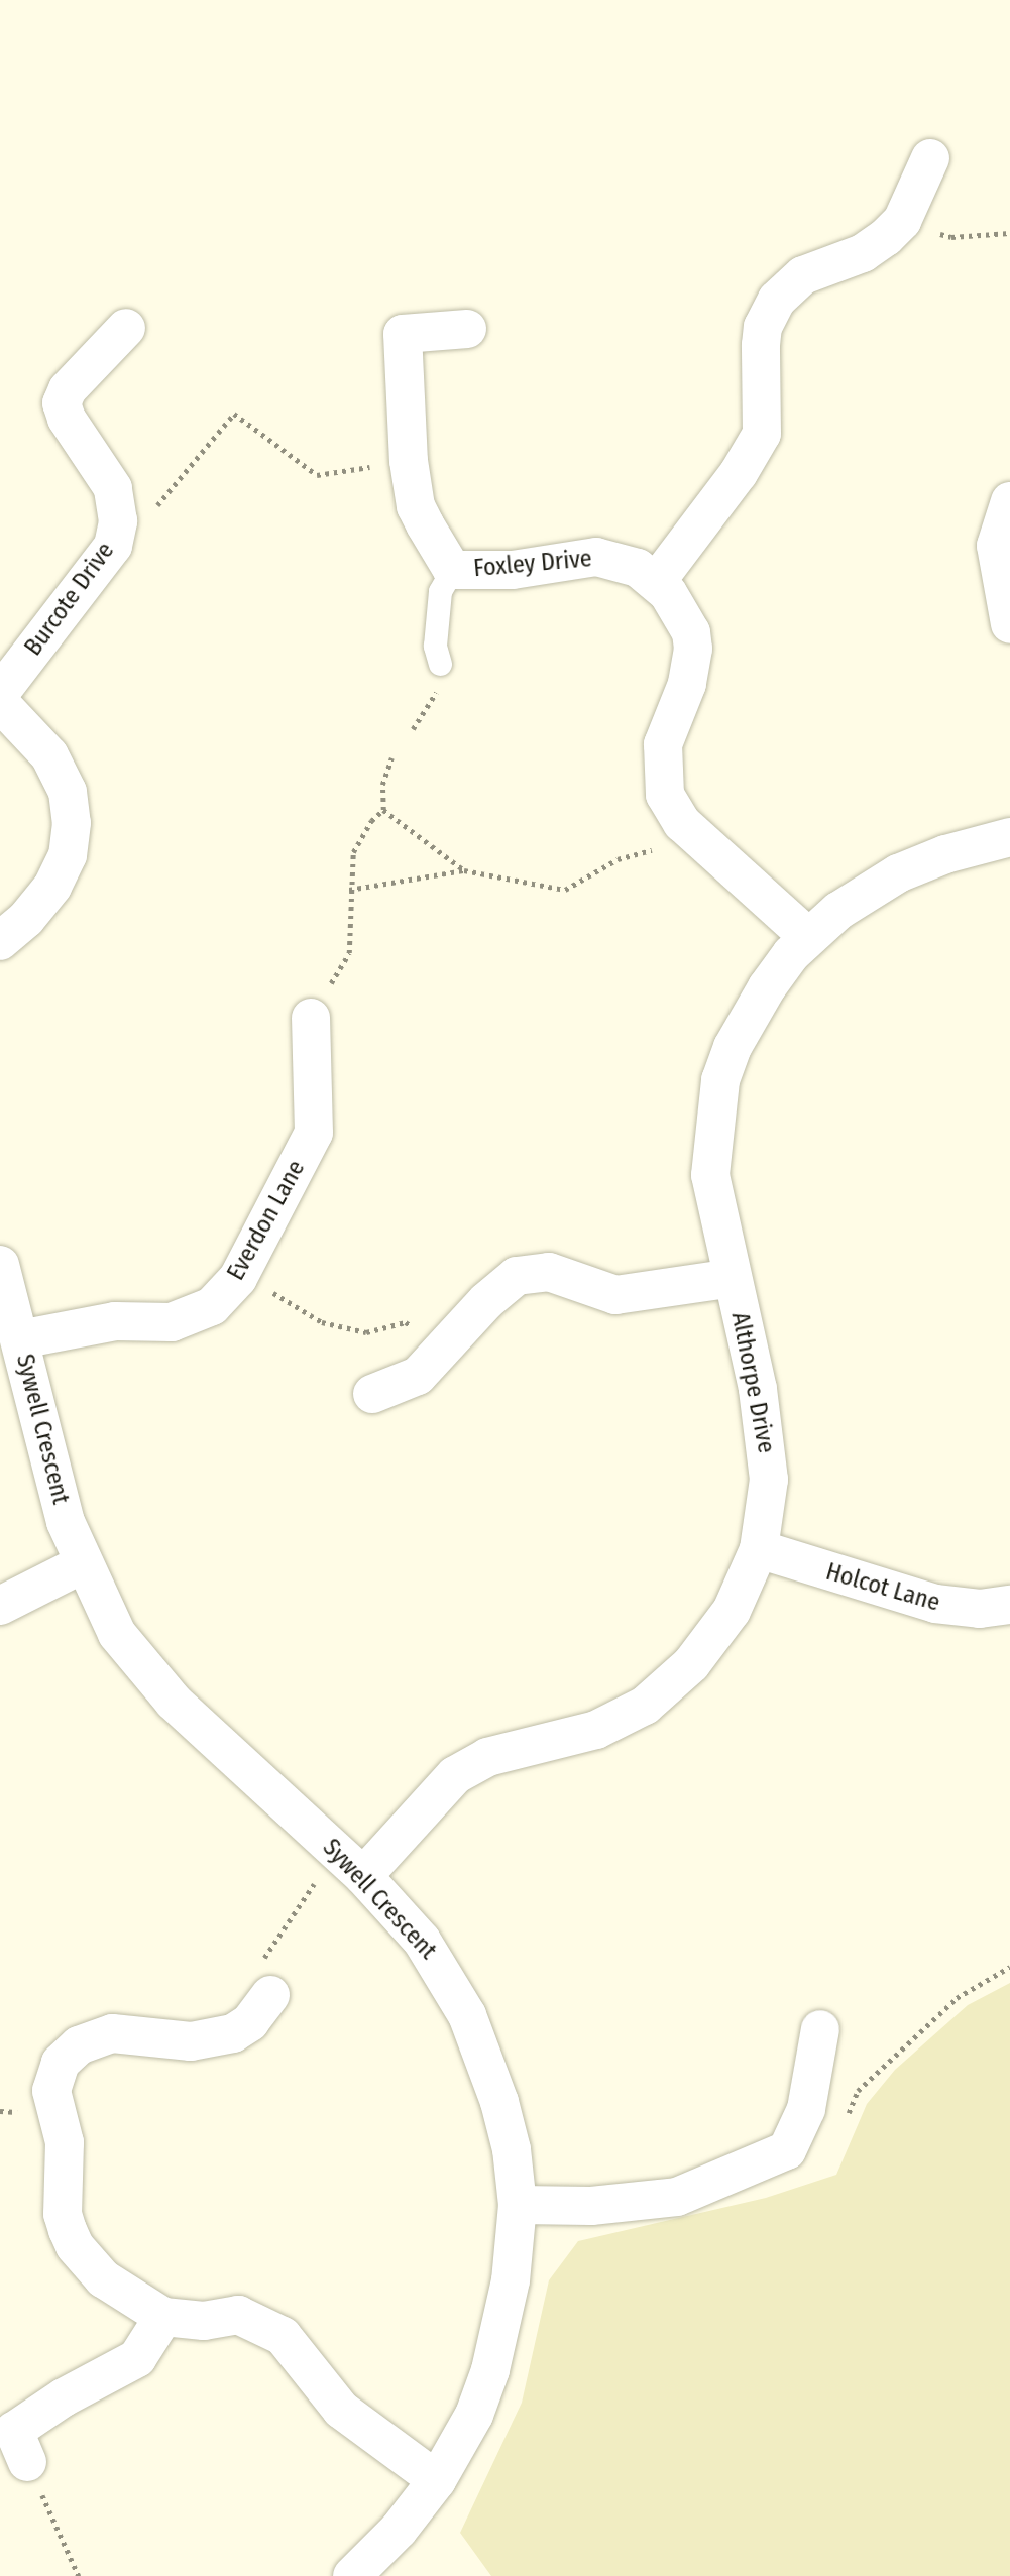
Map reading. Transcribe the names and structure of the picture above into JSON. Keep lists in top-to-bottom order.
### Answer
{
  "streets": {
    "street": [
      "Foxley Drive",
      "Burcote Drive",
      "Everdon Lane",
      "Althorpe Drive",
      "Sywell Crescent",
      "Holcot Lane"
    ]
  },
  "crossings": [
    ["Foxley Drive", "Althorpe Drive"],
    ["Everdon Lane", "Sywell Crescent"],
    ["Althorpe Drive", "Sywell Crescent"],
    ["Althorpe Drive", "Holcot Lane"]
  ]
}
